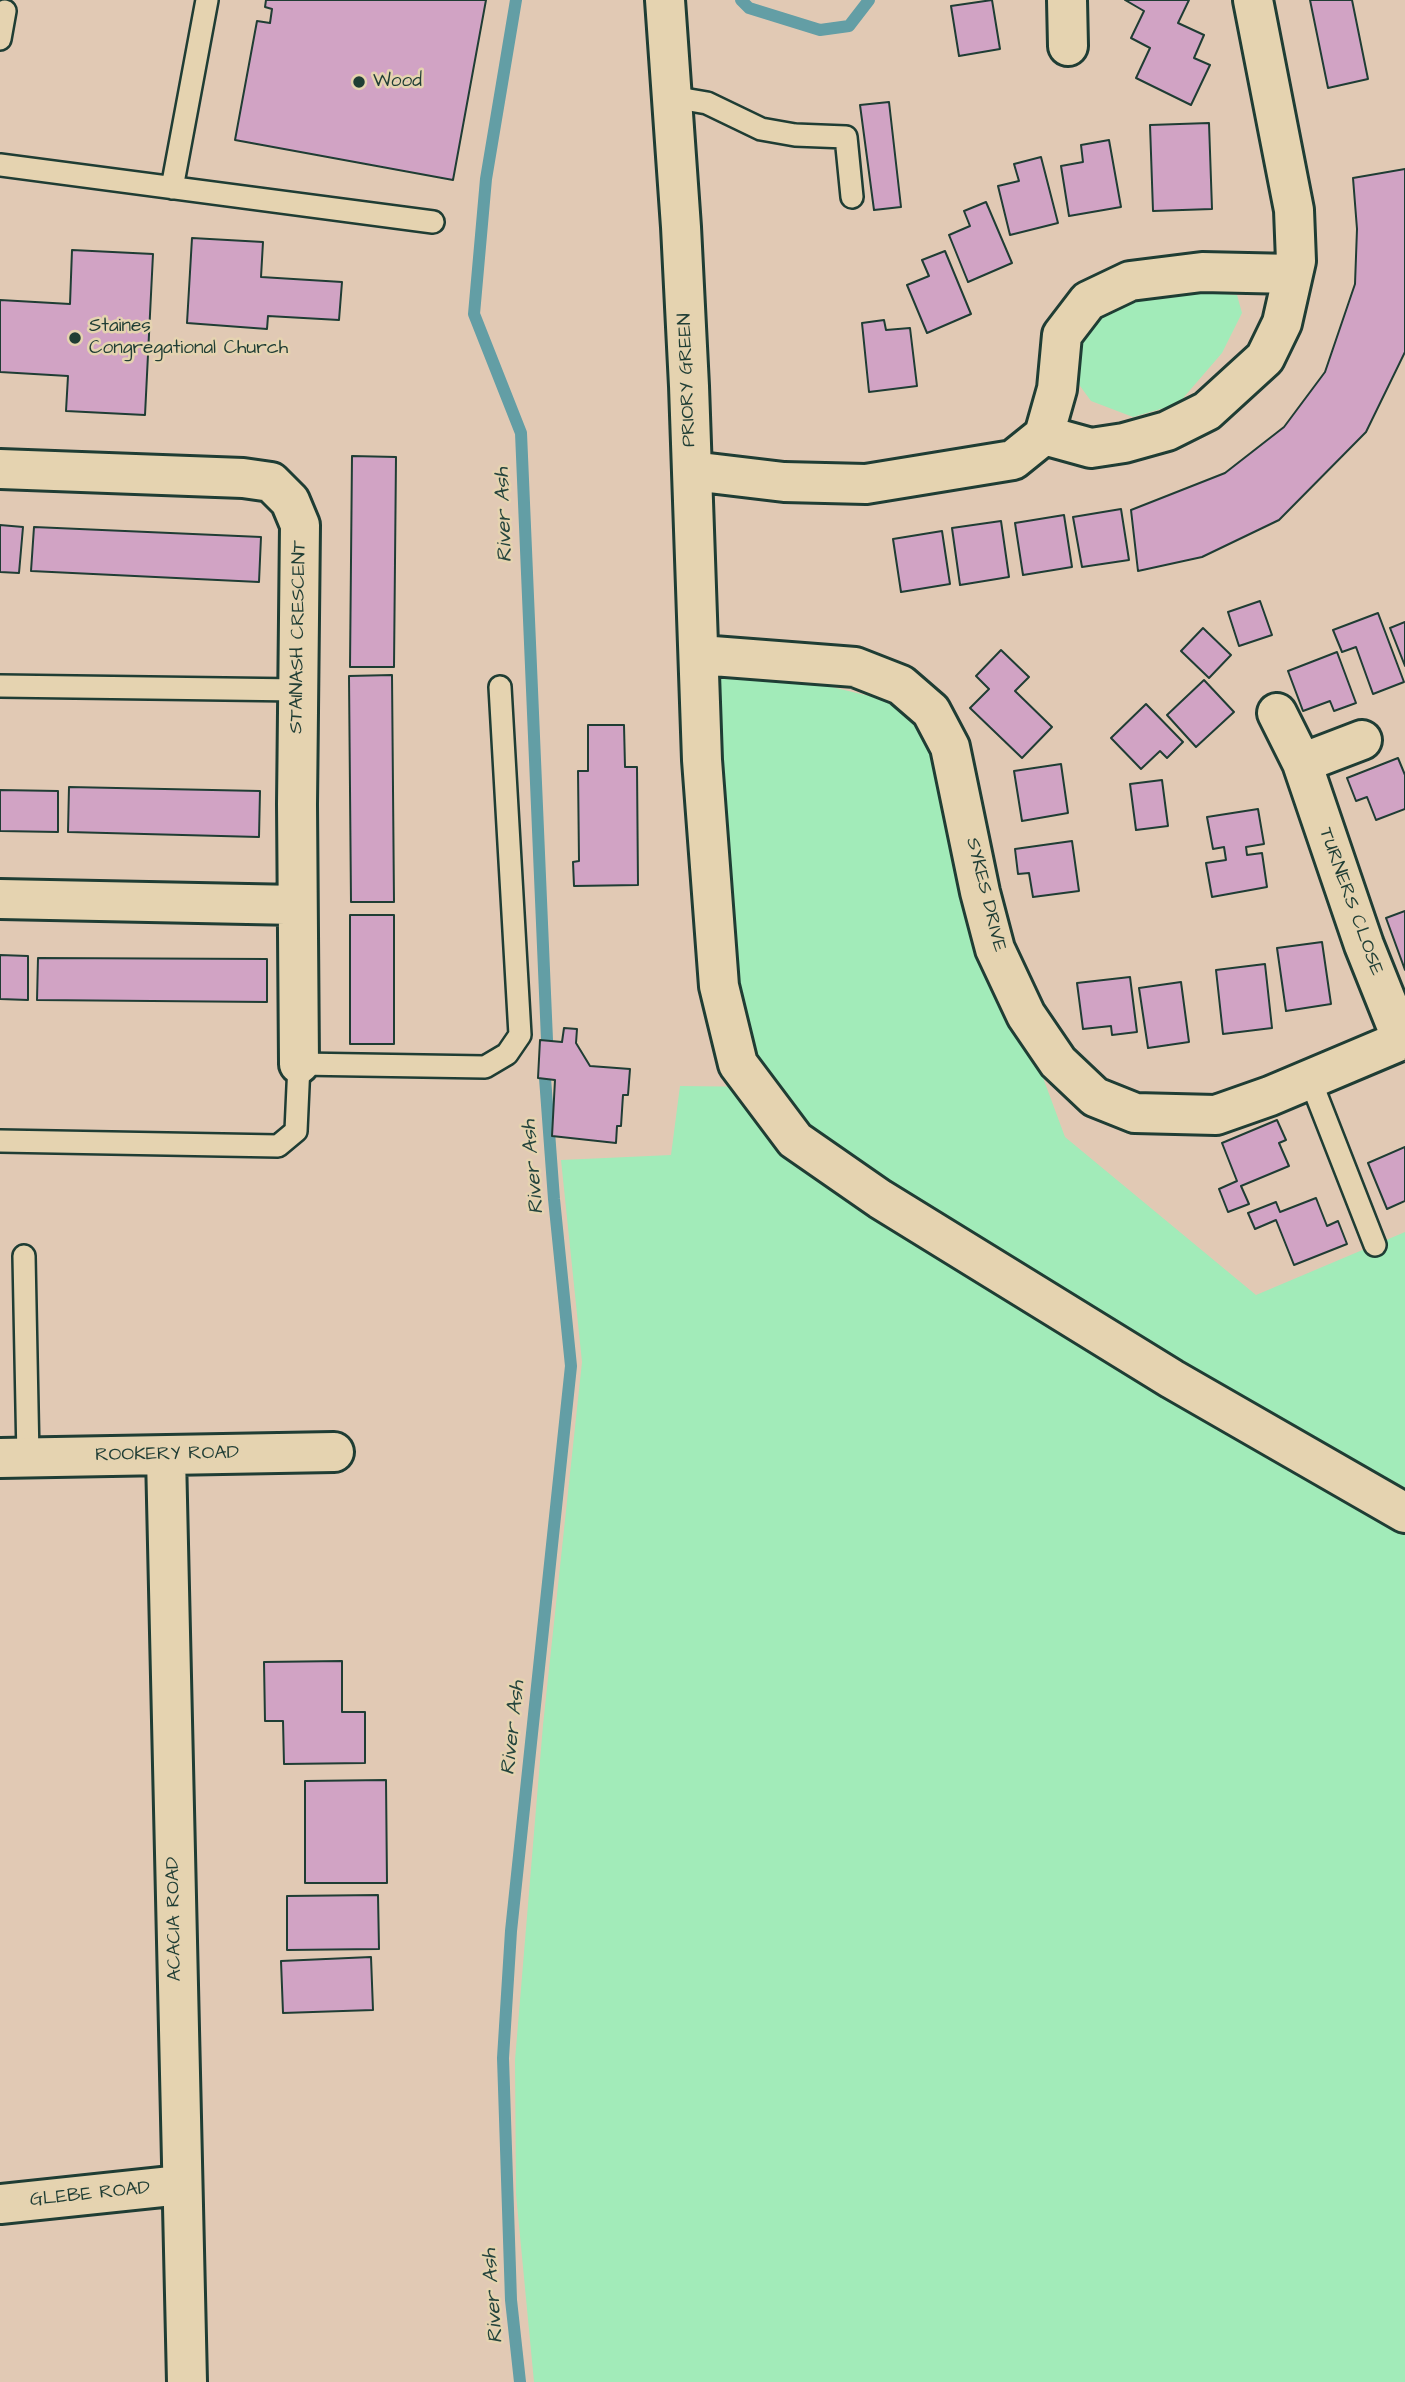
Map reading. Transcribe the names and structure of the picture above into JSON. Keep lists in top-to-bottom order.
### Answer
{
  "streets": {
    "street": [
      "PRIORY GREEN",
      "STAINASH CRESCENT",
      "SYKES DRIVE",
      "TURNERS CLOSE",
      "ROOKERY ROAD",
      "ACACIA ROAD",
      "GLEBE ROAD"
    ]
  },
  "crossings": [
    ["PRIORY GREEN", "SYKES DRIVE"],
    ["SYKES DRIVE", "TURNERS CLOSE"],
    ["ROOKERY ROAD", "ACACIA ROAD"],
    ["ACACIA ROAD", "GLEBE ROAD"]
  ],
  "water": ["River Ash"],
  "places": ["Wood", "Staines Congregational Church"]
}
